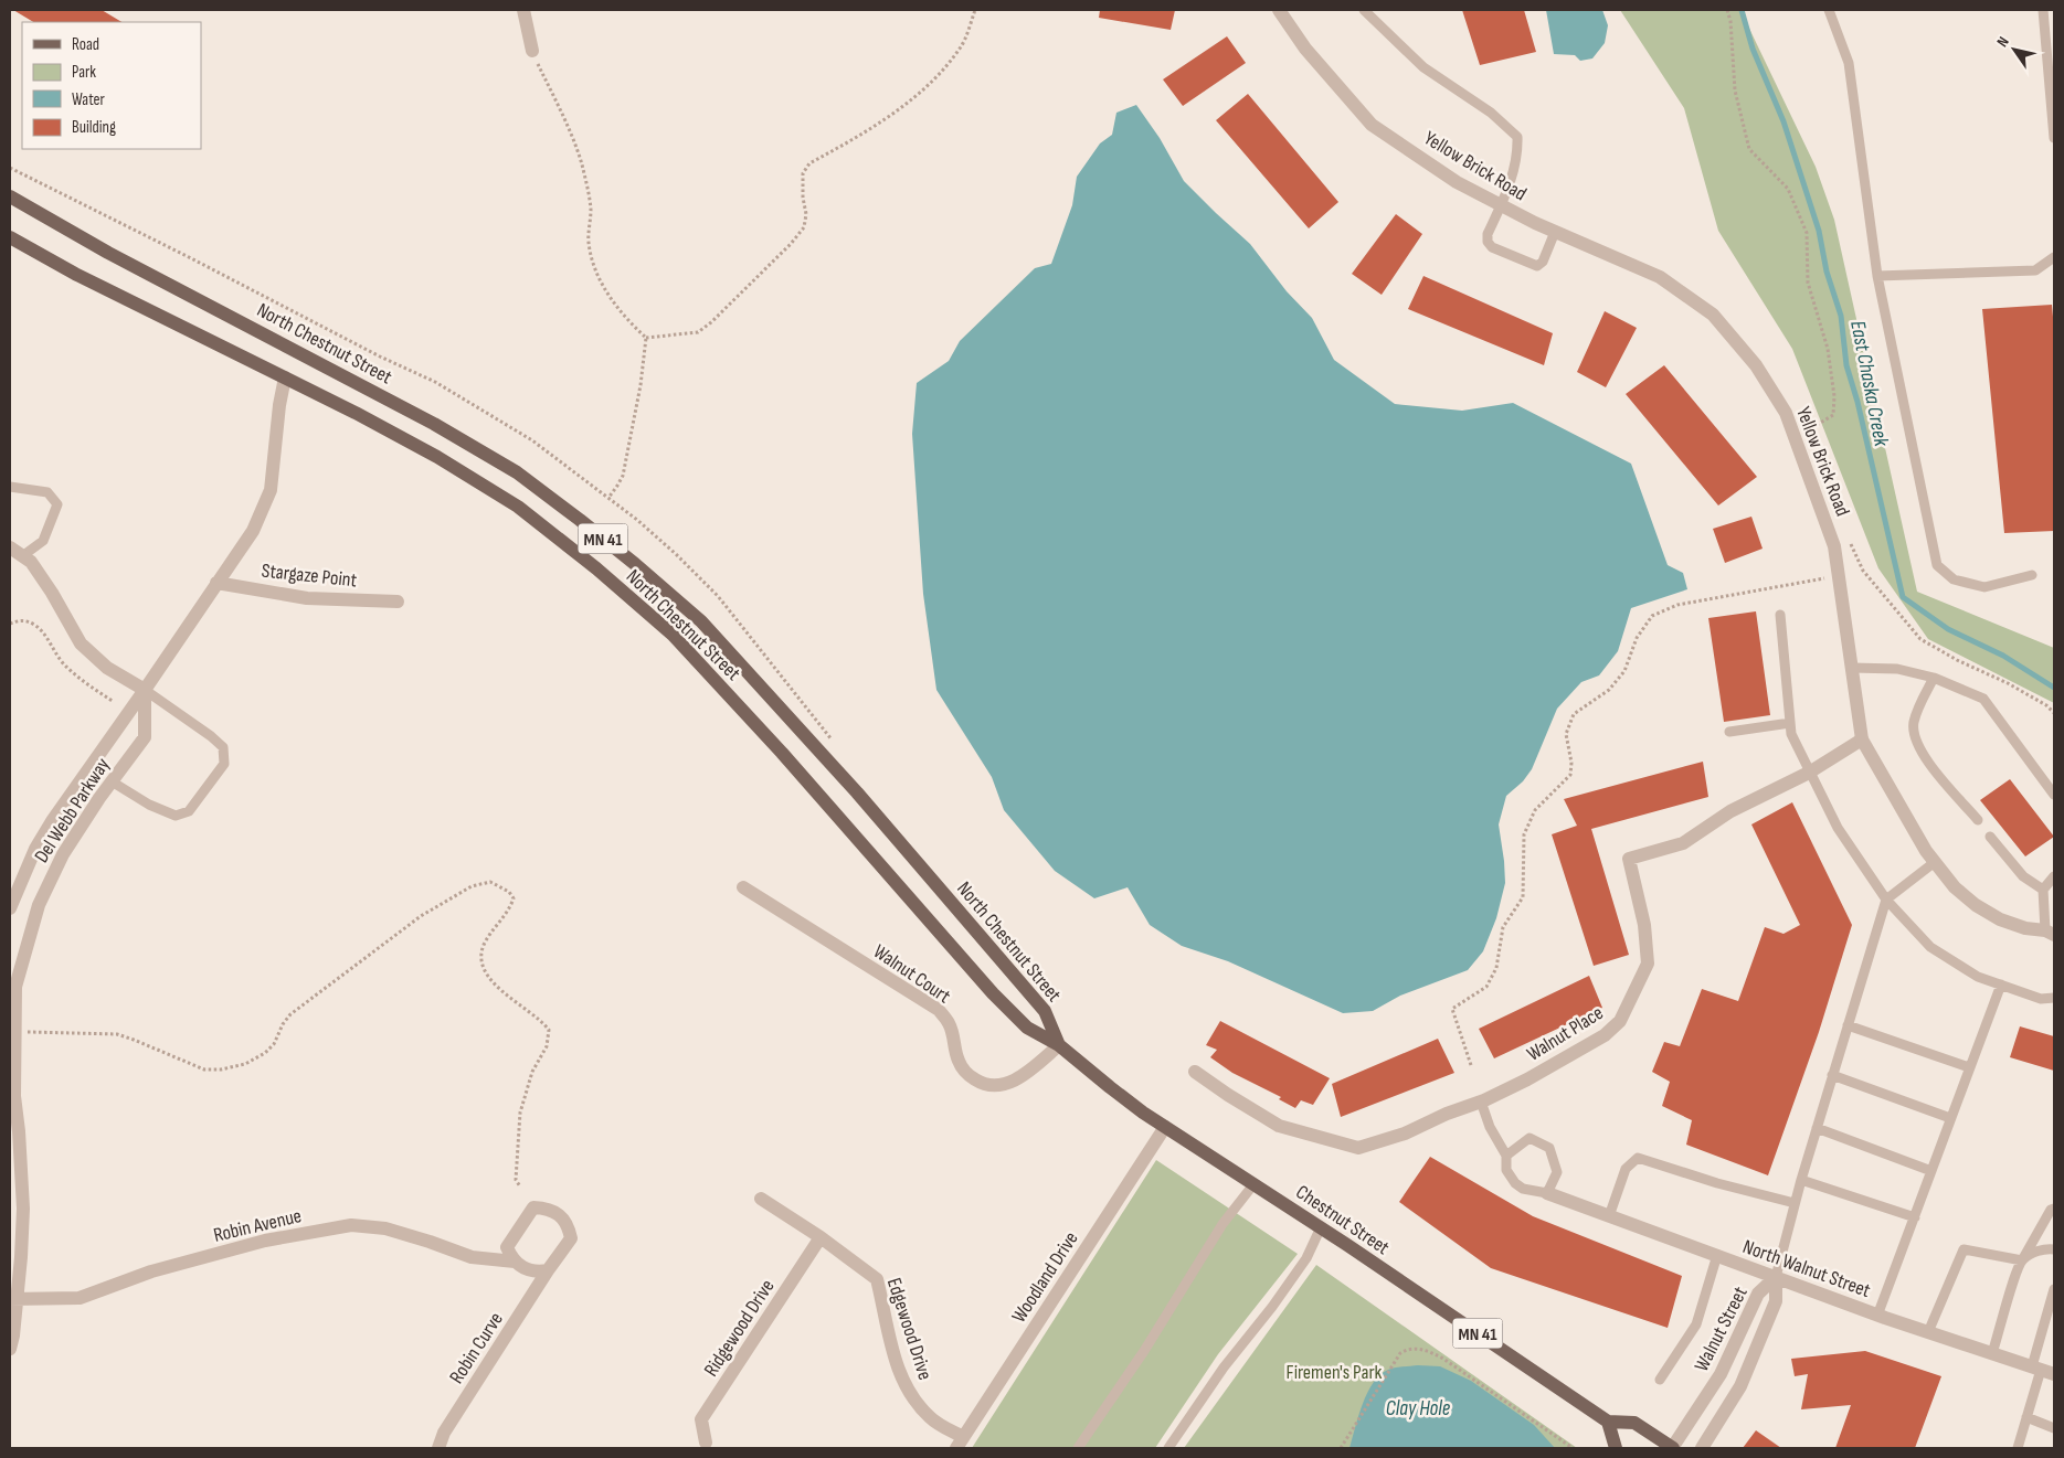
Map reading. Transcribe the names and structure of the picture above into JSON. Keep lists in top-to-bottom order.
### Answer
{
  "streets": {
    "main road": ["North Chestnut Street", "MN 41", "Chestnut Street"],
    "street": [
      "Yellow Brick Road",
      "Stargaze Point",
      "Del Webb Parkway",
      "Walnut Court",
      "Walnut Place",
      "Robin Avenue",
      "North Walnut Street",
      "Woodland Drive",
      "Ridgewood Drive",
      "Edgewood Drive",
      "Walnut Street",
      "Robin Curve"
    ]
  },
  "crossings": [
    ["Yellow Brick Road", "Walnut Place"],
    ["North Chestnut Street", "Del Webb Parkway"],
    ["North Chestnut Street", "Walnut Court"],
    ["North Chestnut Street", "Chestnut Street"],
    ["Stargaze Point", "Del Webb Parkway"],
    ["Del Webb Parkway", "Robin Avenue"],
    ["Walnut Court", "Chestnut Street"],
    ["Chestnut Street", "Woodland Drive"],
    ["Robin Avenue", "Robin Curve"],
    ["North Walnut Street", "Walnut Street"],
    ["Woodland Drive", "Edgewood Drive"],
    ["Ridgewood Drive", "Edgewood Drive"]
  ],
  "water": ["East Chaska Creek", "Clay Hole"],
  "parks": ["Firemen's Park"],
  "legend": [
    "Road",
    "Park",
    "Water",
    "Building"
  ],
  "north": "top left"
}
